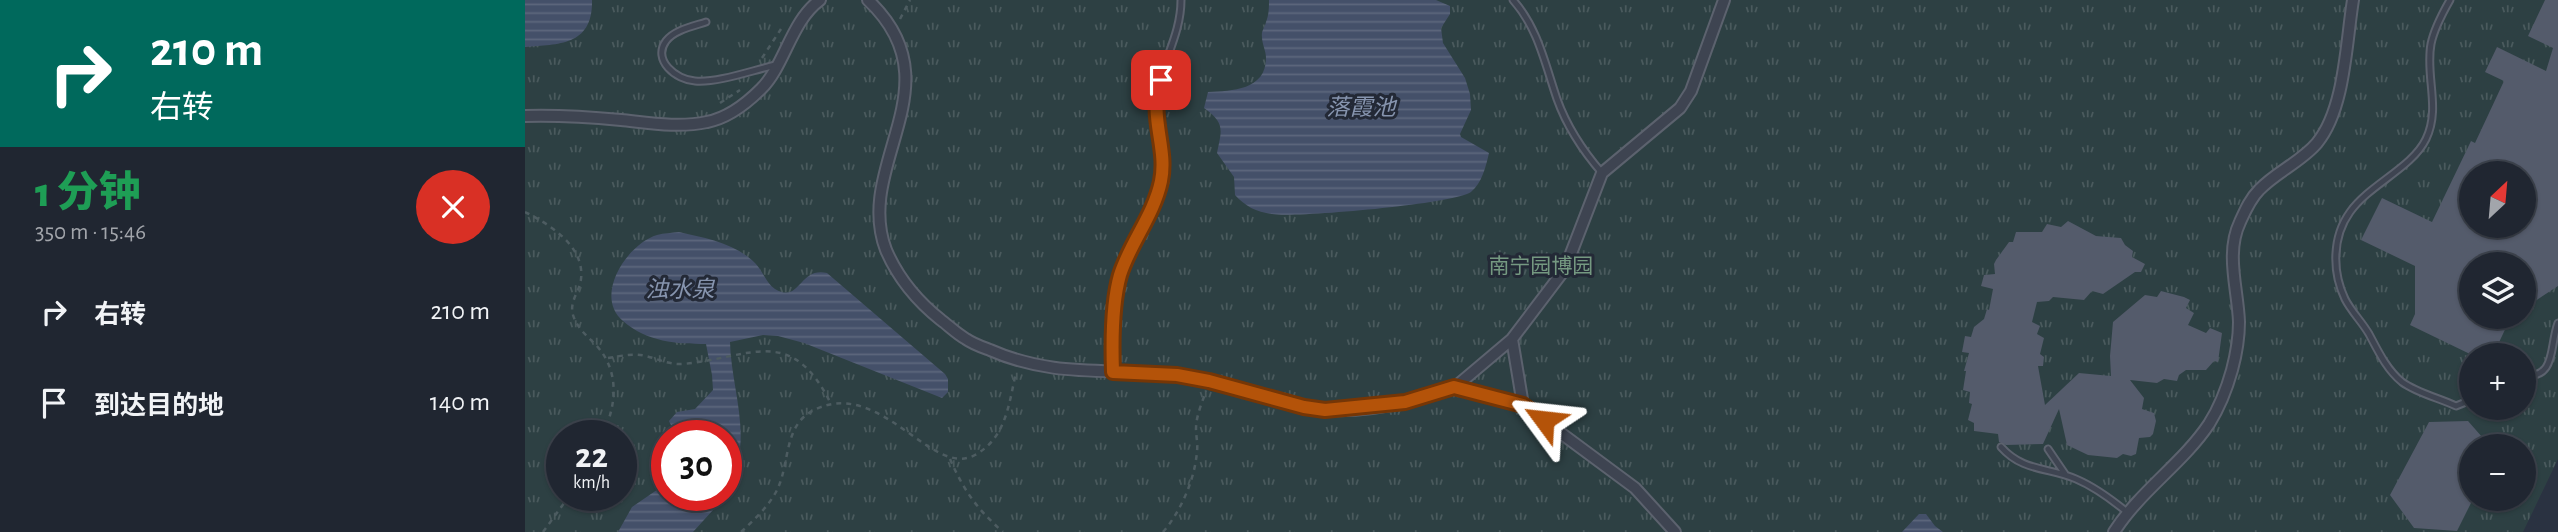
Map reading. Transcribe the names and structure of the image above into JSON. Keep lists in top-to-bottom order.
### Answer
{
  "water": ["落霞池", "浊水泉"],
  "parks": ["南宁园博园"],
  "north": "top right",
  "page": {
    "turn": ["210 m", "右转"],
    "heading": ["1 分钟", "350 m · 15:46"],
    "map_buttons": ["+", "−"],
    "list": [
      {
        "name": "右转",
        "value": "210 m"
      },
      {
        "name": "到达目的地",
        "value": "140 m"
      }
    ],
    "speed": "22 km/h",
    "limit": "30"
  }
}
